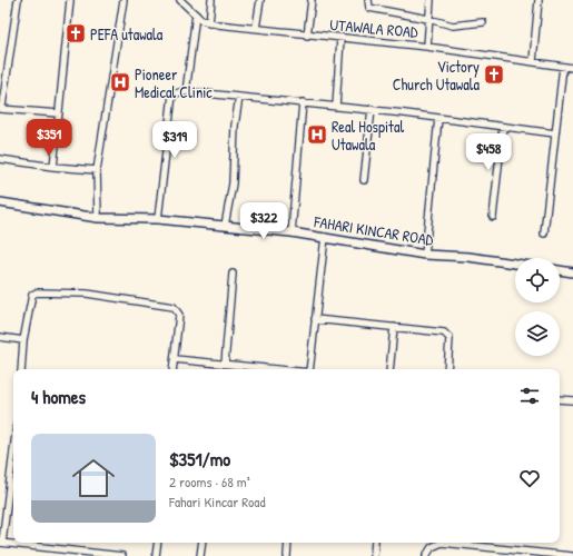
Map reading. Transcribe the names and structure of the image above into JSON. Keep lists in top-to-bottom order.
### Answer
{
  "streets": {
    "street": ["UTAWALA ROAD", "FAHARI KINCAR ROAD"]
  },
  "places": {
    "church": ["PEFA utawala", "Victory Church Utawala"],
    "hospital": ["Pioneer Medical Clinic", "Real Hospital Utawala"]
  },
  "page": {
    "price": [
      "$351",
      "$319",
      "$458",
      "$322"
    ],
    "heading": "4 homes",
    "list": [
      {
        "name": "$351/mo",
        "note": "2 rooms · 68 m² · Fahari Kincar Road"
      }
    ]
  }
}
